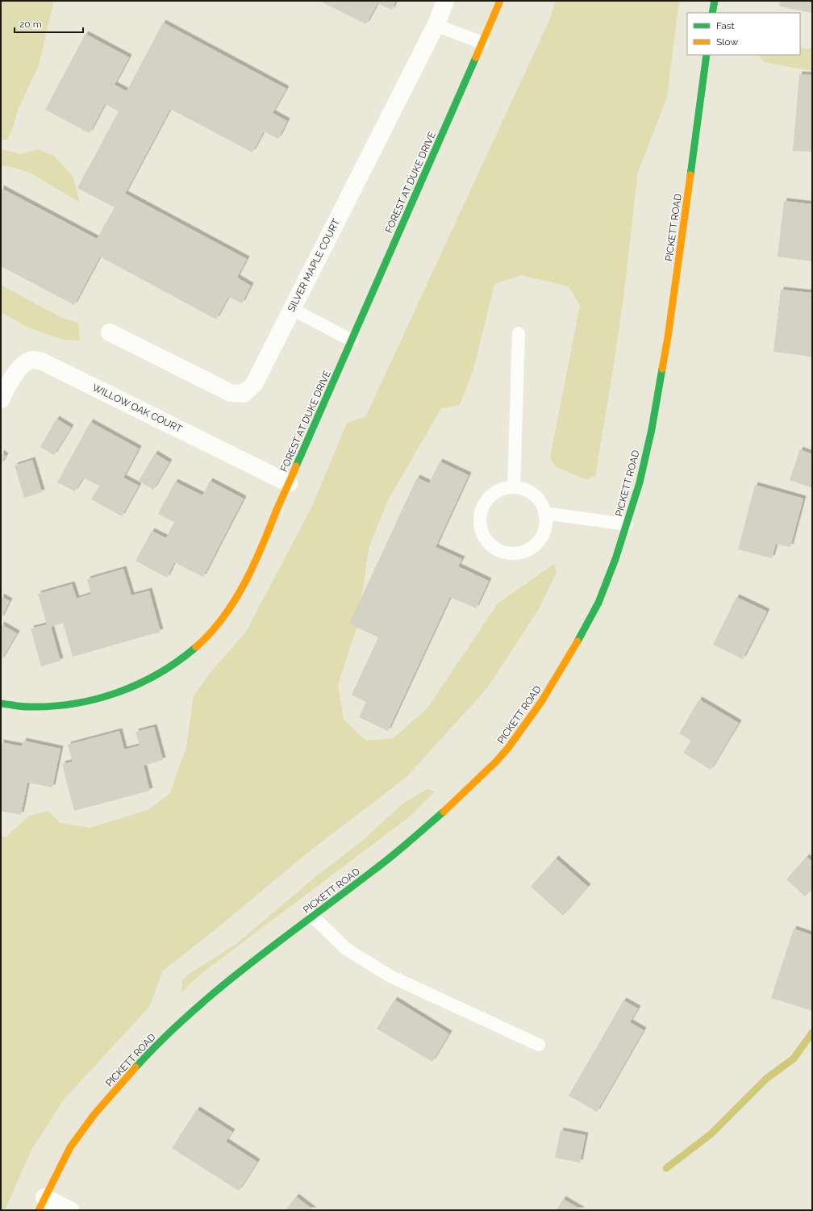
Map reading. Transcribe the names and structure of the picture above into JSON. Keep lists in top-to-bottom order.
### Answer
{
  "streets": {
    "street": [
      "FOREST AT DUKE DRIVE",
      "PICKETT ROAD",
      "SILVER MAPLE COURT",
      "WILLOW OAK COURT"
    ]
  },
  "crossings": [
    ["FOREST AT DUKE DRIVE", "WILLOW OAK COURT"]
  ],
  "legend": ["Fast", "Slow"],
  "scale_bar": "20 m"
}
